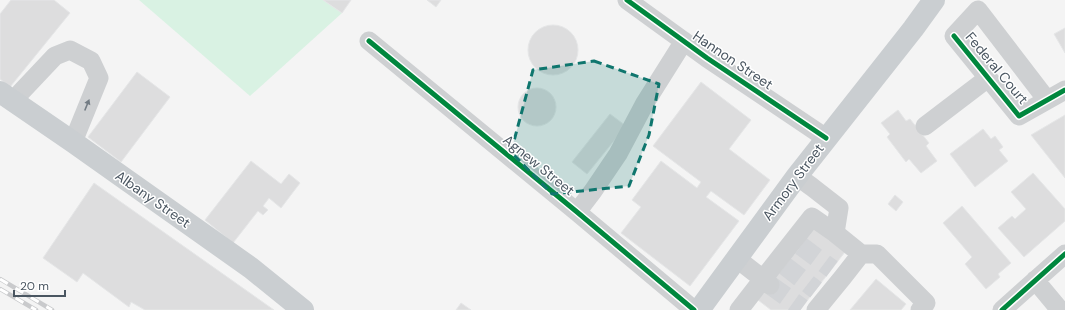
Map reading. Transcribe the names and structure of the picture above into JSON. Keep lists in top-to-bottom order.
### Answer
{
  "streets": {
    "main road": ["Armory Street", "Albany Street"],
    "street": ["Hannon Street", "Federal Court", "Agnew Street"]
  },
  "crossings": [
    ["Hannon Street", "Armory Street"]
  ],
  "scale_bar": "20 m"
}
